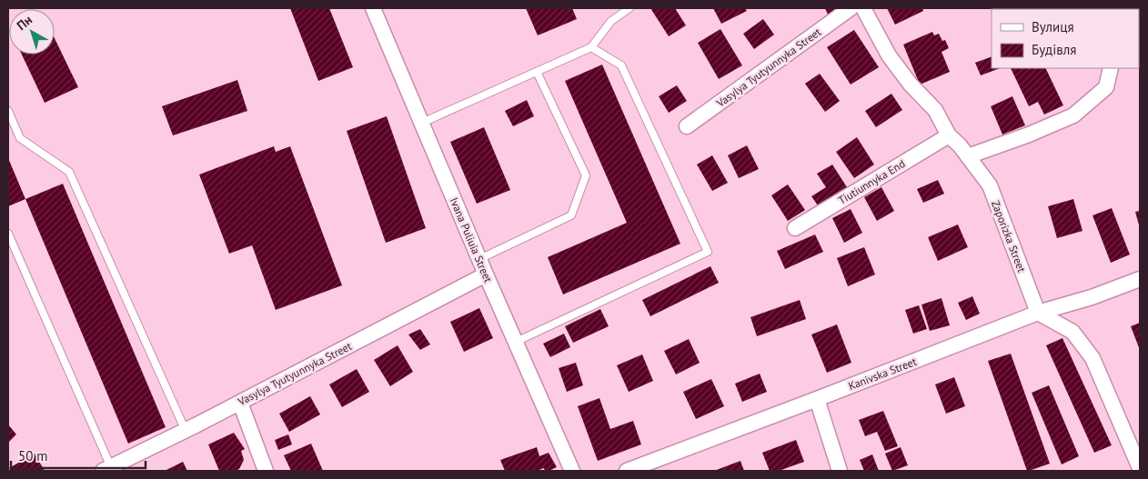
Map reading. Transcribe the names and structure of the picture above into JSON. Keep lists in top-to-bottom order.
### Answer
{
  "streets": {
    "street": [
      "Vasylya Tyutyunnyka Street",
      "Tiutiunnyka End",
      "Zaporizka Street",
      "Ivana Puliuia Street",
      "Kanivska Street"
    ]
  },
  "crossings": [
    ["Vasylya Tyutyunnyka Street", "Ivana Puliuia Street"],
    ["Tiutiunnyka End", "Zaporizka Street"],
    ["Zaporizka Street", "Kanivska Street"]
  ],
  "legend": ["Вулиця", "Будівля"],
  "scale_bar": "50 m",
  "north": "top left"
}
